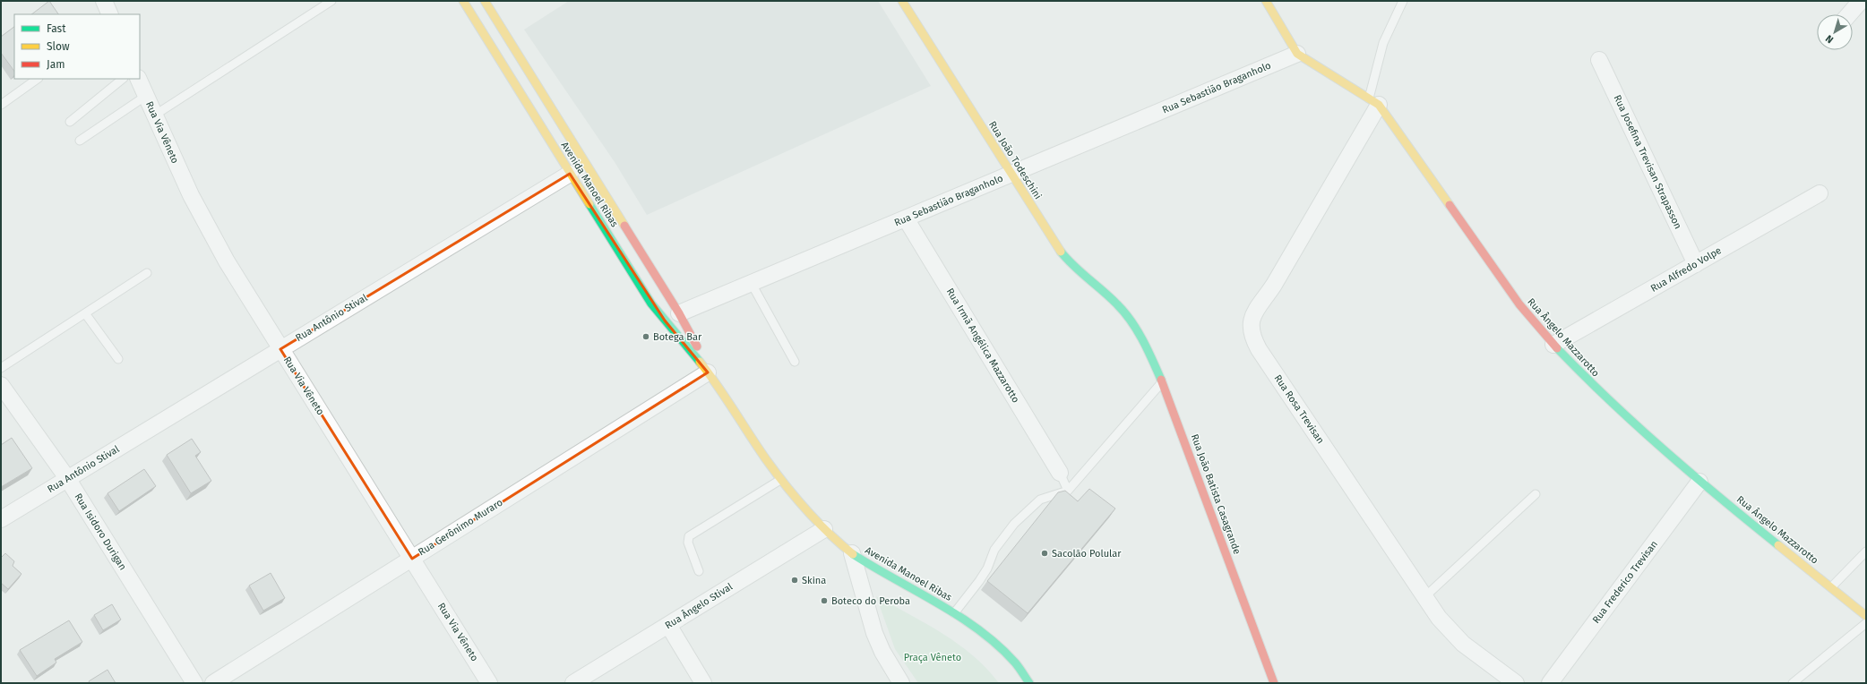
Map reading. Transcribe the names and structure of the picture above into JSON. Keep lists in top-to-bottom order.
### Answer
{
  "streets": {
    "street": [
      "Rua Sebastião Braganholo",
      "Rua Via Vêneto",
      "Rua João Todeschini",
      "Rua Josefina Trevisan Strapasson",
      "Avenida Manoel Ribas",
      "Rua Alfredo Volpe",
      "Rua Antônio Stival",
      "Rua Ângelo Mazzarotto",
      "Rua Irmã Angélica Mazzarotto",
      "Rua Rosa Trevisan",
      "Rua João Batista Casagrande",
      "Rua Gerônimo Muraro",
      "Rua Isidoro Durigan",
      "Rua Frederico Trevisan",
      "Rua Ângelo Stival"
    ]
  },
  "crossings": [
    ["Rua Sebastião Braganholo", "Rua João Todeschini"],
    ["Rua Sebastião Braganholo", "Avenida Manoel Ribas"],
    ["Rua Sebastião Braganholo", "Rua Ângelo Mazzarotto"],
    ["Rua Sebastião Braganholo", "Rua Irmã Angélica Mazzarotto"],
    ["Rua Via Vêneto", "Rua Antônio Stival"],
    ["Rua Via Vêneto", "Rua Gerônimo Muraro"],
    ["Rua João Todeschini", "Rua João Batista Casagrande"],
    ["Rua Josefina Trevisan Strapasson", "Rua Alfredo Volpe"],
    ["Avenida Manoel Ribas", "Rua Antônio Stival"],
    ["Avenida Manoel Ribas", "Rua Gerônimo Muraro"],
    ["Avenida Manoel Ribas", "Rua Ângelo Stival"],
    ["Rua Alfredo Volpe", "Rua Ângelo Mazzarotto"],
    ["Rua Antônio Stival", "Rua Isidoro Durigan"],
    ["Rua Ângelo Mazzarotto", "Rua Rosa Trevisan"],
    ["Rua Ângelo Mazzarotto", "Rua Frederico Trevisan"]
  ],
  "parks": ["Praça Vêneto"],
  "places": [
    "Botega Bar",
    "Sacolão Polular",
    "Skina",
    "Boteco do Peroba"
  ],
  "legend": ["Fast", "Slow", "Jam"],
  "north": "bottom left"
}
